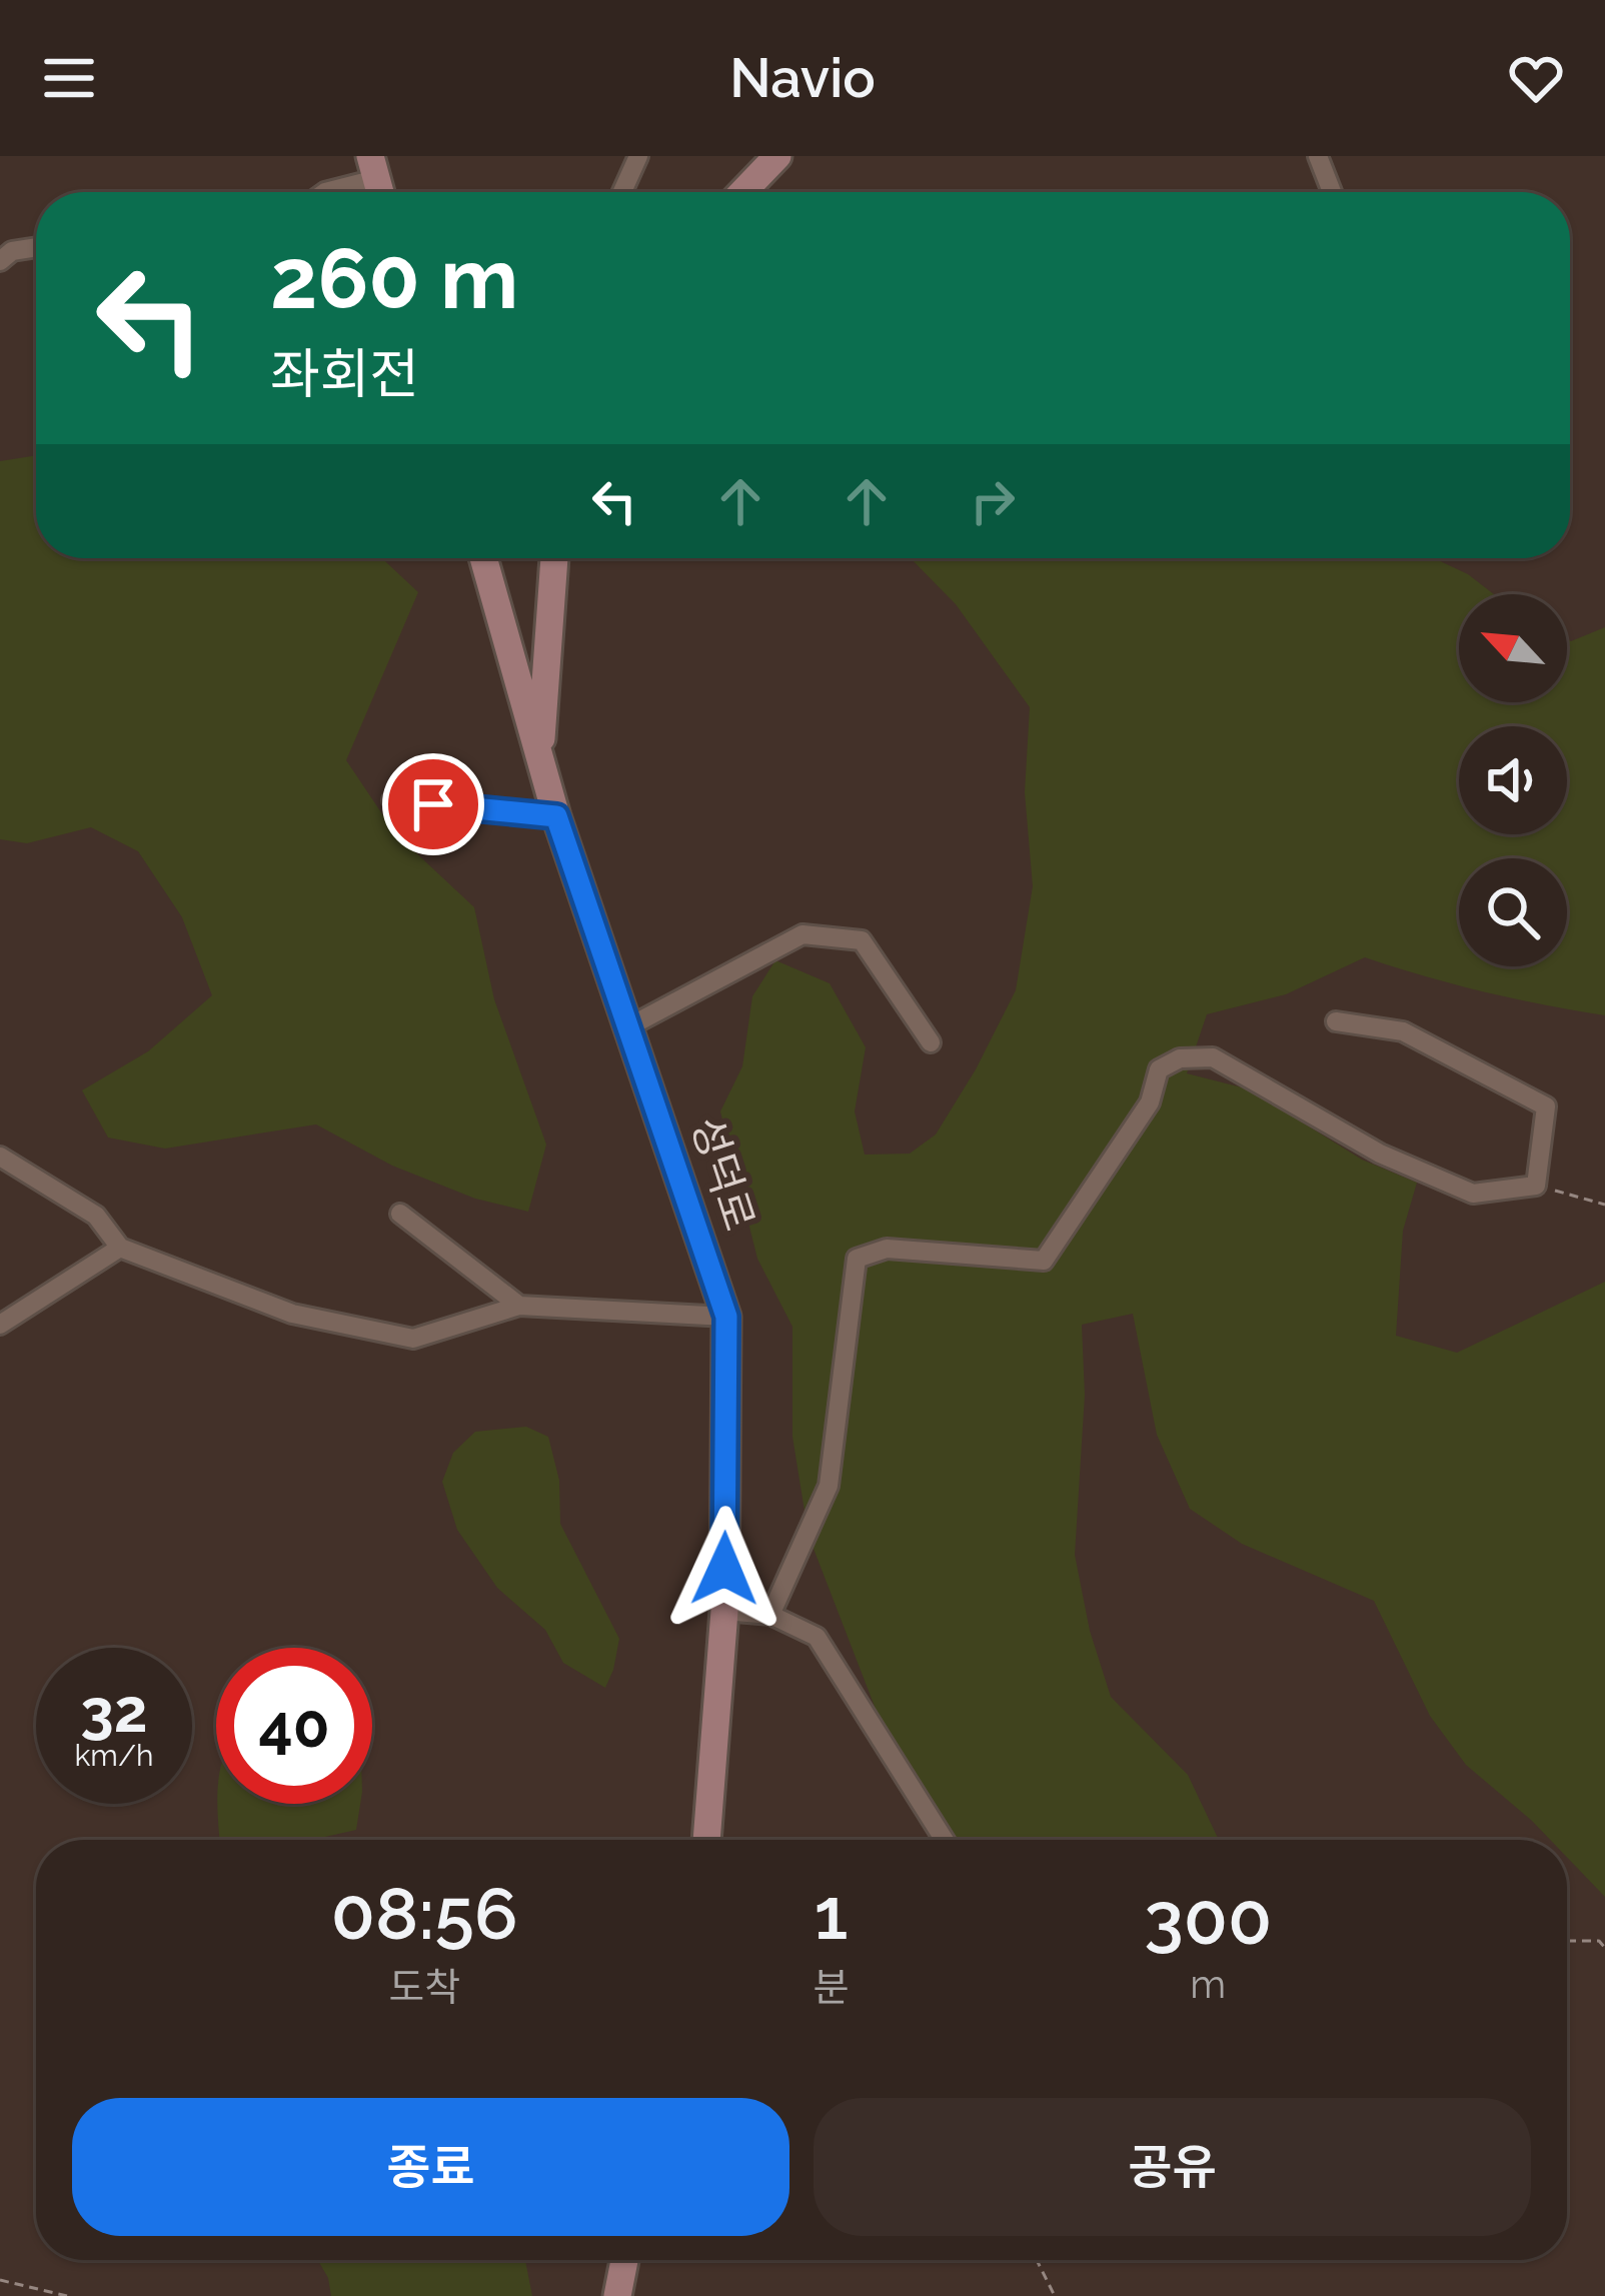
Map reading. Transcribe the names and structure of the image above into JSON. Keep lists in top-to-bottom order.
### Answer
{
  "streets": {
    "street": ["성덕로"]
  },
  "north": "top left",
  "page": {
    "header": "Navio",
    "turn": ["260 m", "좌회전"],
    "speed": "32 km/h",
    "limit": "40",
    "eta": [
      "08:56",
      "도착",
      "1",
      "분",
      "300",
      "m"
    ],
    "buttons": ["종료", "공유"]
  }
}
